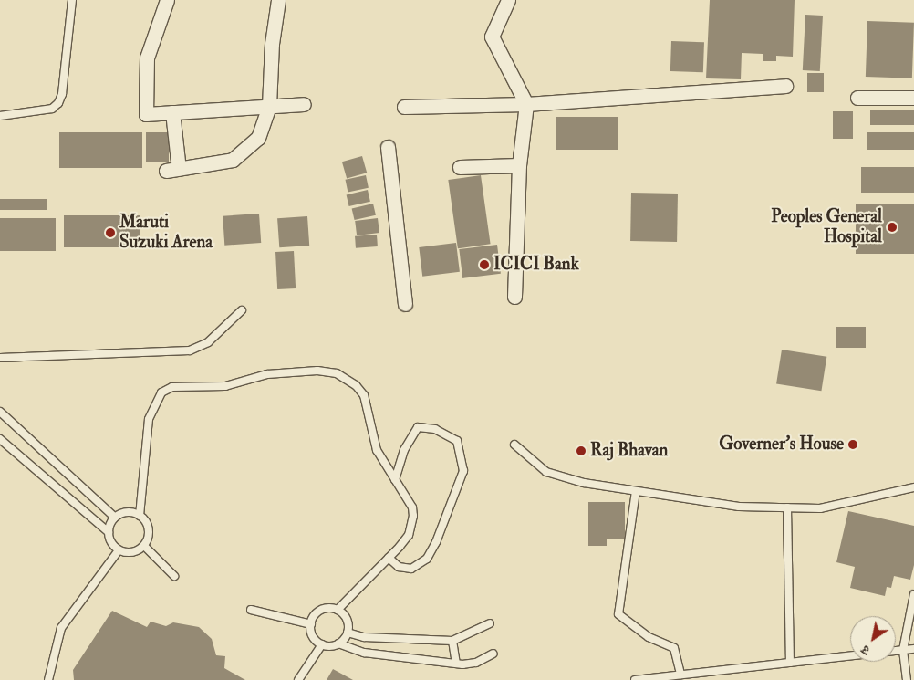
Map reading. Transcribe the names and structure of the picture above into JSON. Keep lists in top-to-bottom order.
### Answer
{
  "places": [
    "Peoples General Hospital",
    "Maruti Suzuki Arena",
    "ICICI Bank",
    "Governer's House",
    "Raj Bhavan"
  ],
  "north": "bottom left"
}
